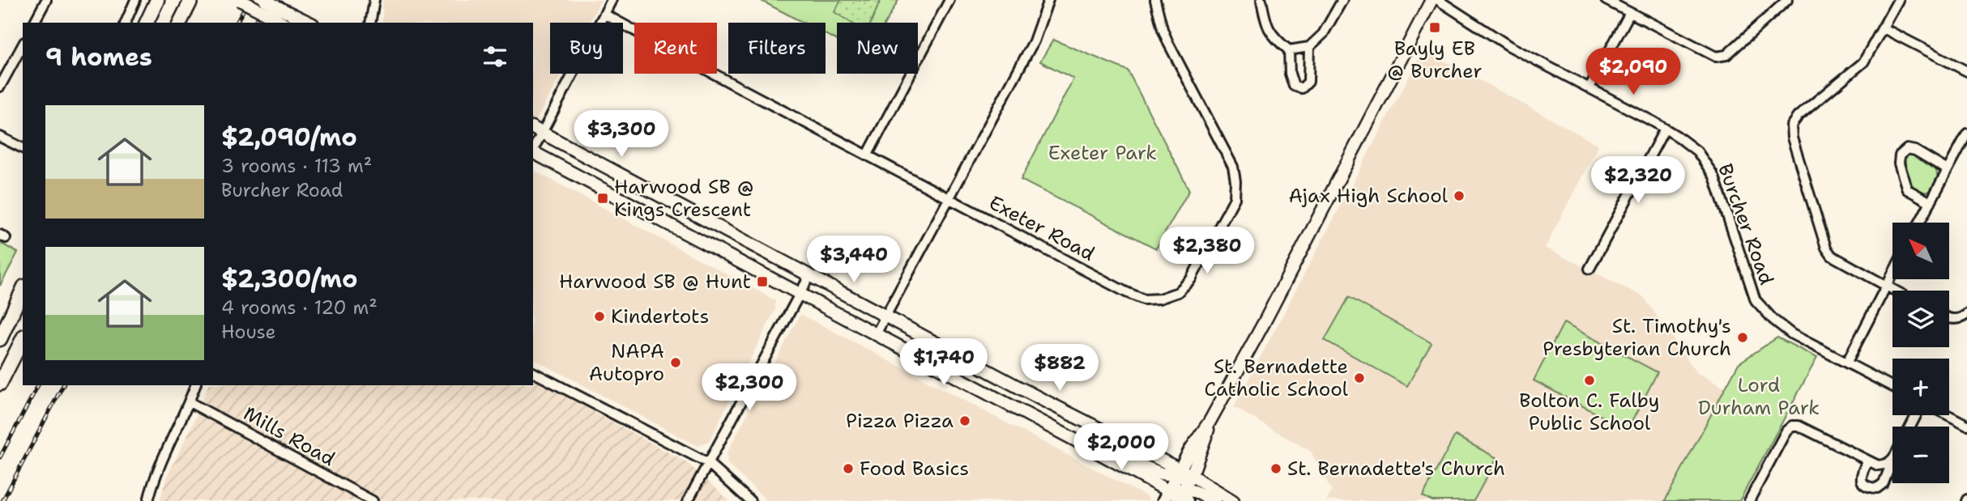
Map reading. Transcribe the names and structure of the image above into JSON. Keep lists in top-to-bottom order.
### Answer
{
  "streets": {
    "street": ["Burcher Road", "Exeter Road", "Mills Road"]
  },
  "parks": ["Exeter Park", "Lord Durham Park"],
  "places": {
    "transit": ["Bayly EB @ Burcher", "Harwood SB @ Kings Crescent", "Harwood SB @ Hunt"],
    "other": [
      "Ajax High School",
      "Kindertots",
      "St. Timothy's Presbyterian Church",
      "NAPA Autopro",
      "St. Bernadette Catholic School",
      "Bolton C. Falby Public School",
      "Pizza Pizza",
      "Food Basics",
      "St. Bernadette's Church"
    ]
  },
  "north": "top left",
  "page": {
    "chip": [
      "Buy",
      "Rent",
      "Filters",
      "New"
    ],
    "heading": "9 homes",
    "price": [
      "$2,090",
      "$3,300",
      "$2,320",
      "$2,380",
      "$3,440",
      "$1,740",
      "$882",
      "$2,300",
      "$2,000"
    ],
    "list": [
      {
        "name": "$2,090/mo",
        "note": "3 rooms · 113 m² · Burcher Road"
      },
      {
        "name": "$2,300/mo",
        "note": "4 rooms · 120 m² · House"
      }
    ],
    "map_buttons": ["+", "−"]
  }
}
